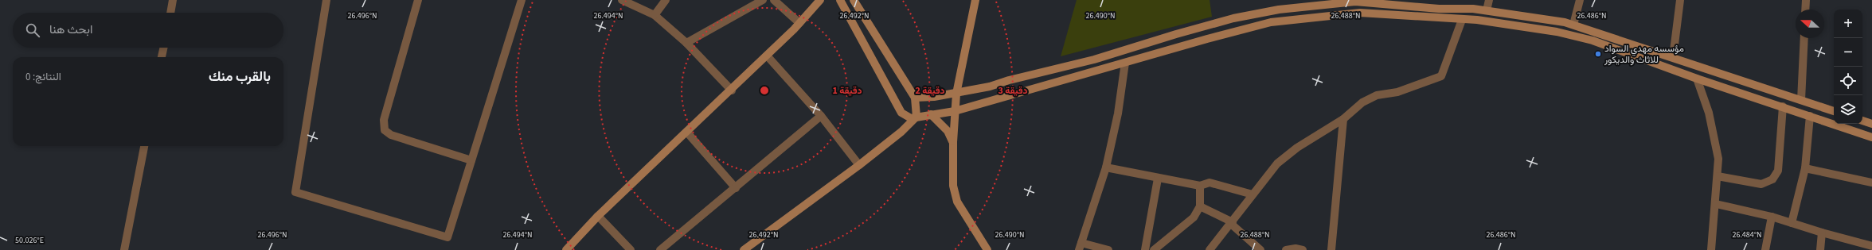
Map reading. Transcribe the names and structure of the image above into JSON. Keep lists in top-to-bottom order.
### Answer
{
  "places": ["مؤسسه مهدي السواد للاثاث والديكور"],
  "north": "left",
  "page": {
    "map_buttons": ["+", "−"],
    "search": "ابحث هنا",
    "heading": ["بالقرب منك", "النتائج: 0"]
  },
  "coordinates": [
    "26.490°N",
    "26.486°N",
    "26.496°N",
    "26.494°N",
    "26.492°N",
    "26.488°N",
    "26.484°N",
    "50.026°E"
  ],
  "rings": ["1 دقيقة", "2 دقيقة", "3 دقيقة"]
}
